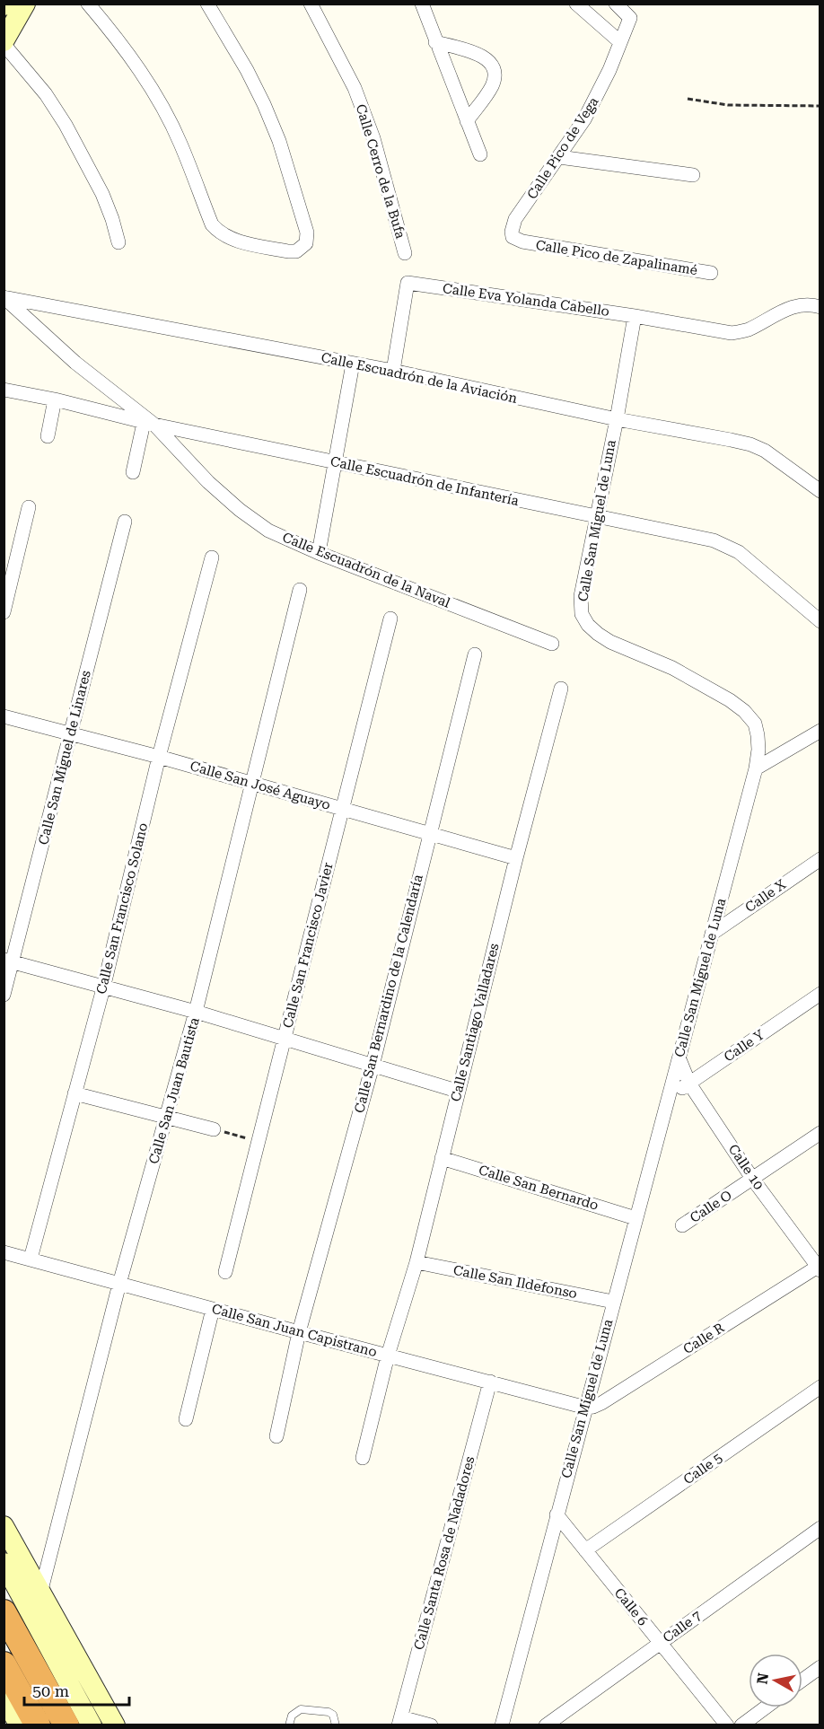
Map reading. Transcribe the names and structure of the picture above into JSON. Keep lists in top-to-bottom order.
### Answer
{
  "streets": {
    "street": [
      "Calle Pico de Vega",
      "Calle Cerro de la Bufa",
      "Calle Pico de Zapalinamé",
      "Calle Eva Yolanda Cabello",
      "Calle Escuadrón de la Aviación",
      "Calle Escuadrón de Infantería",
      "Calle San Miguel de Luna",
      "Calle Escuadrón de la Naval",
      "Calle San Miguel de Linares",
      "Calle San José Aguayo",
      "Calle X",
      "Calle San Francisco Solano",
      "Calle San Francisco Javier",
      "Calle San Bernardino de la Calendaría",
      "Calle Santiago Valladares",
      "Calle Y",
      "Calle San Juan Bautista",
      "Calle 10",
      "Calle San Bernardo",
      "Calle O",
      "Calle San Ildefonso",
      "Calle San Juan Capistrano",
      "Calle R",
      "Calle 5",
      "Calle Santa Rosa de Nadadores",
      "Calle 6",
      "Calle 7"
    ]
  },
  "crossings": [
    ["Calle Pico de Vega", "Calle Pico de Zapalinamé"],
    ["Calle Eva Yolanda Cabello", "Calle Escuadrón de la Aviación"],
    ["Calle Eva Yolanda Cabello", "Calle San Miguel de Luna"],
    ["Calle Escuadrón de la Aviación", "Calle San Miguel de Luna"],
    ["Calle Escuadrón de la Aviación", "Calle Escuadrón de la Naval"],
    ["Calle Escuadrón de Infantería", "Calle San Miguel de Luna"],
    ["Calle Escuadrón de Infantería", "Calle Escuadrón de la Naval"],
    ["Calle San Miguel de Luna", "Calle X"],
    ["Calle San Miguel de Luna", "Calle Y"],
    ["Calle San Miguel de Luna", "Calle 10"],
    ["Calle San Miguel de Luna", "Calle San Bernardo"],
    ["Calle San Miguel de Luna", "Calle San Ildefonso"],
    ["Calle San Miguel de Luna", "Calle San Juan Capistrano"],
    ["Calle San Miguel de Luna", "Calle R"],
    ["Calle San Miguel de Luna", "Calle 6"],
    ["Calle San Miguel de Linares", "Calle San José Aguayo"],
    ["Calle San José Aguayo", "Calle San Francisco Solano"],
    ["Calle San José Aguayo", "Calle San Francisco Javier"],
    ["Calle San José Aguayo", "Calle San Bernardino de la Calendaría"],
    ["Calle San José Aguayo", "Calle Santiago Valladares"],
    ["Calle San José Aguayo", "Calle San Juan Bautista"],
    ["Calle San Francisco Solano", "Calle San Juan Capistrano"],
    ["Calle San Bernardino de la Calendaría", "Calle San Juan Capistrano"],
    ["Calle Santiago Valladares", "Calle San Bernardo"],
    ["Calle Santiago Valladares", "Calle San Ildefonso"],
    ["Calle Santiago Valladares", "Calle San Juan Capistrano"],
    ["Calle Y", "Calle 10"],
    ["Calle San Juan Bautista", "Calle San Juan Capistrano"],
    ["Calle 10", "Calle O"],
    ["Calle 10", "Calle R"],
    ["Calle San Juan Capistrano", "Calle R"],
    ["Calle San Juan Capistrano", "Calle Santa Rosa de Nadadores"],
    ["Calle 5", "Calle 6"],
    ["Calle 6", "Calle 7"]
  ],
  "scale_bar": "50 m",
  "north": "left"
}
